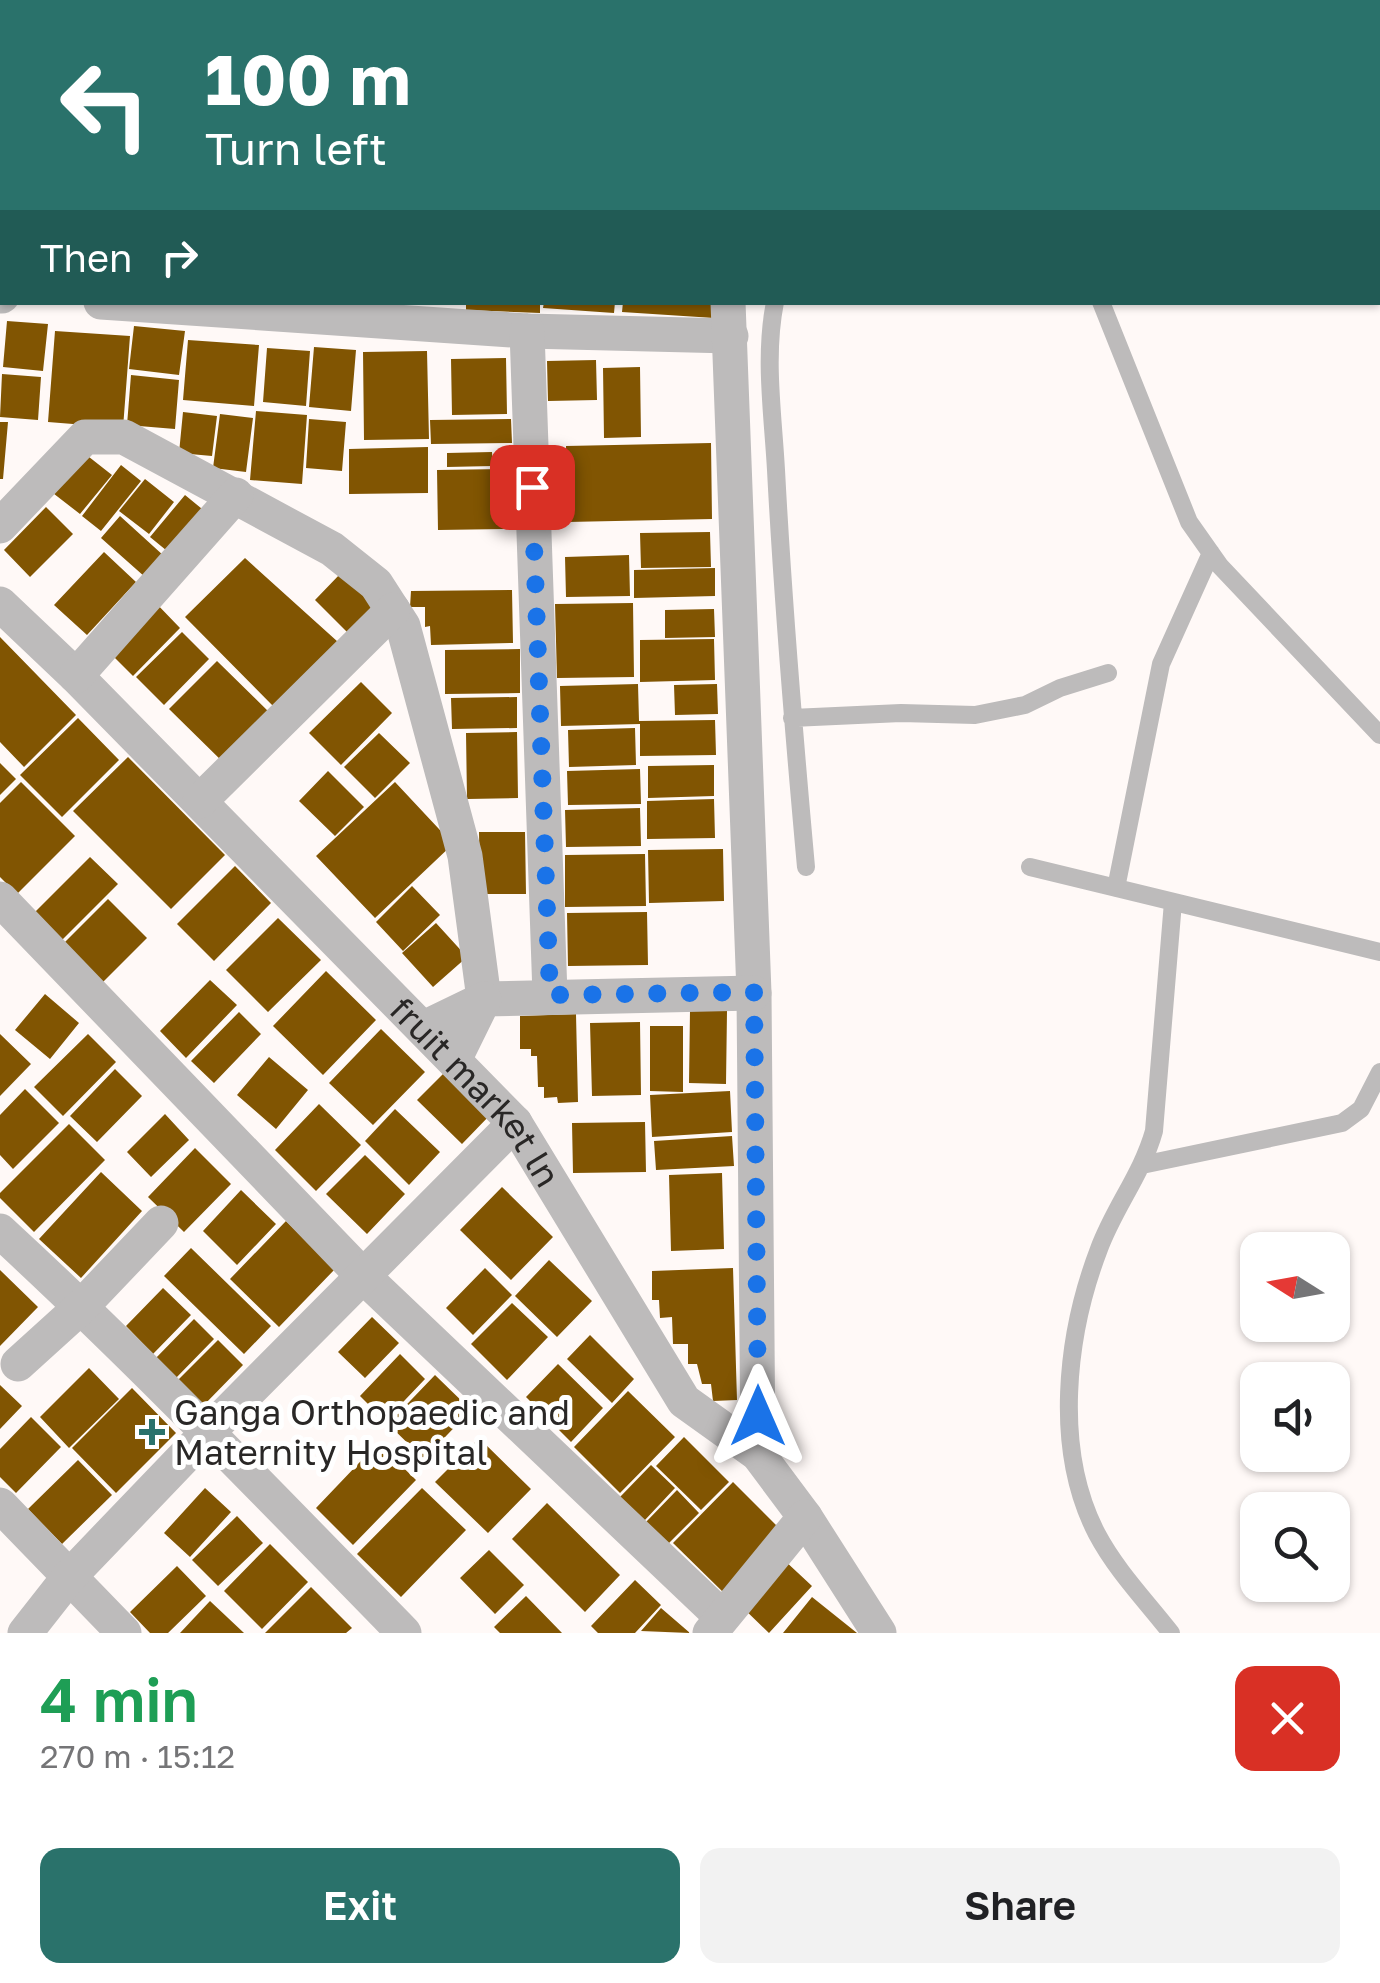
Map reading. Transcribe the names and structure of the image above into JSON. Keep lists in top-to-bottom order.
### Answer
{
  "streets": {
    "street": ["fruit market ln"]
  },
  "places": {
    "health": ["Ganga Orthopaedic and Maternity Hospital"]
  },
  "north": "left",
  "page": {
    "turn": ["100 m", "Turn left"],
    "then": "Then",
    "heading": ["4 min", "270 m · 15:12"],
    "buttons": ["Exit", "Share"]
  }
}
